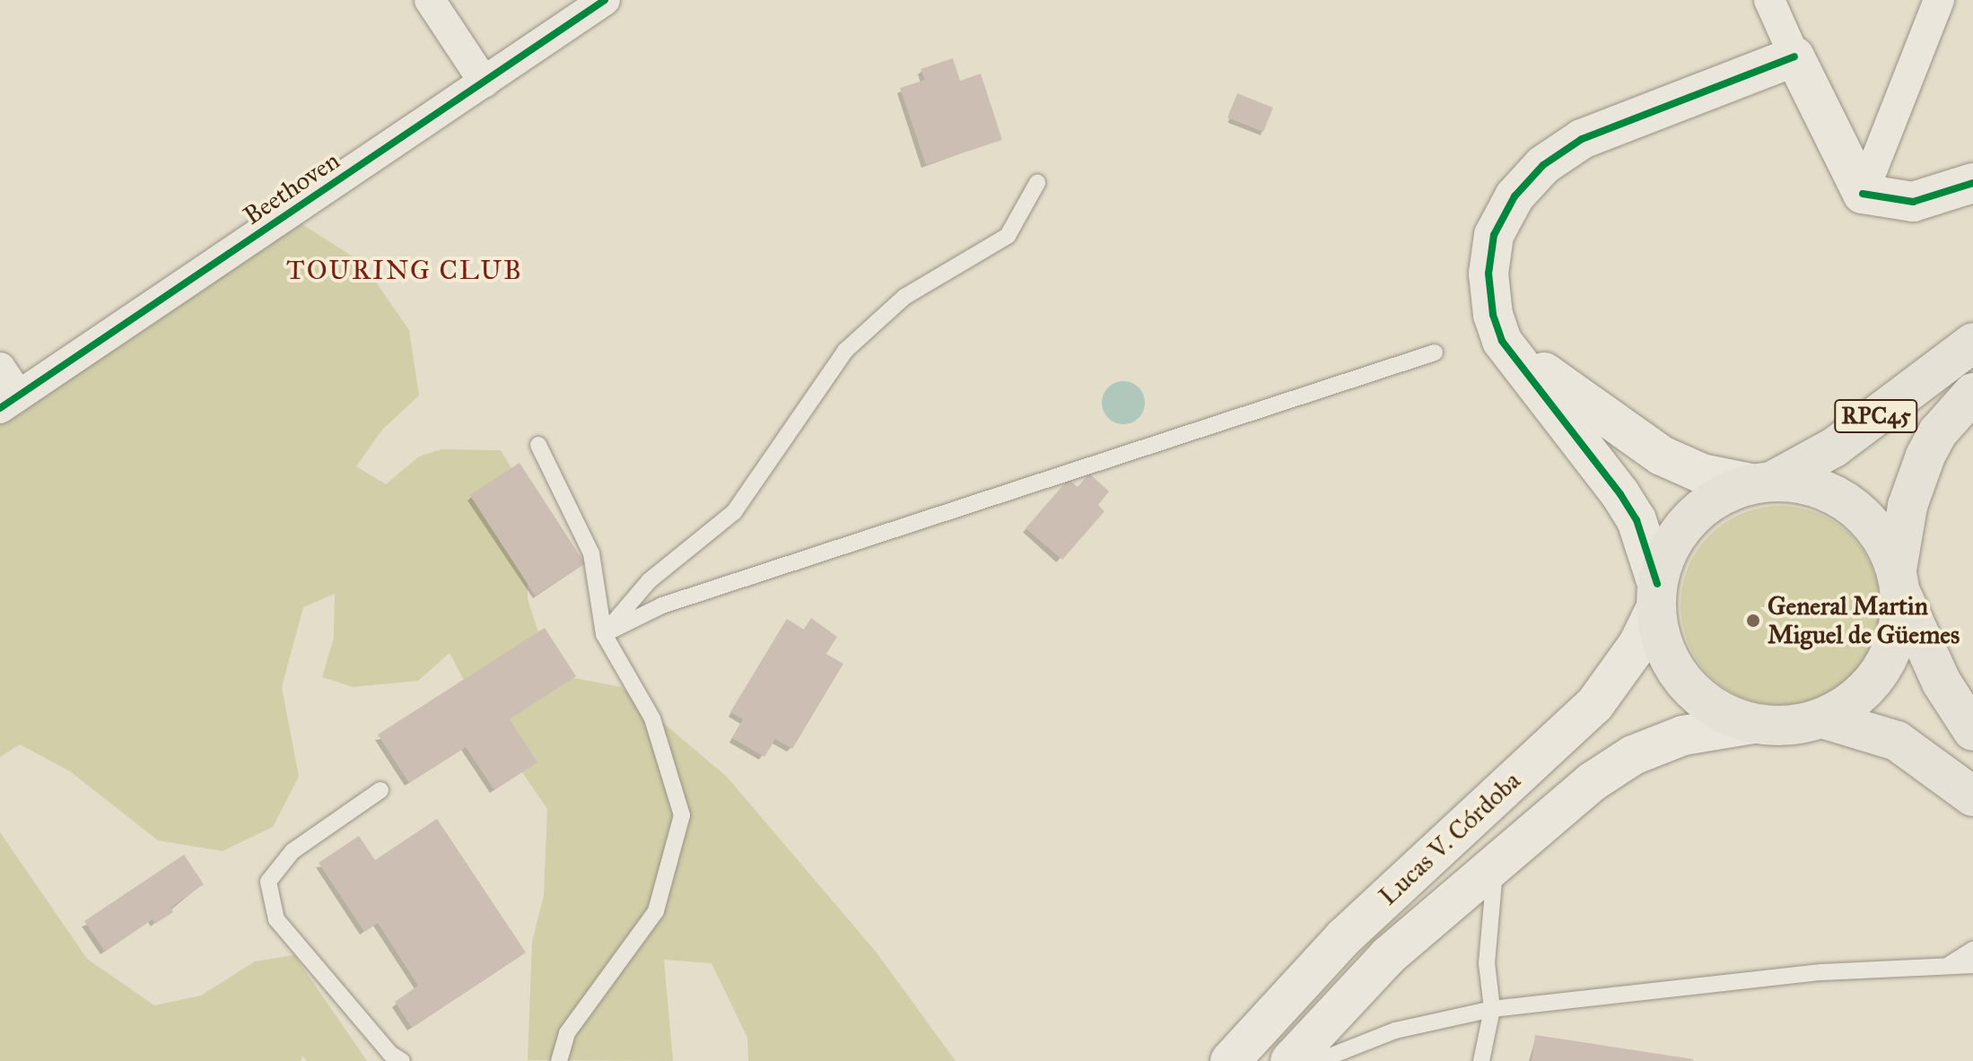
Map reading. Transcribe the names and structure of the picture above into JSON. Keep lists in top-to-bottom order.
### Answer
{
  "streets": {
    "main road": ["RPC45"],
    "street": ["Beethoven", "Lucas V. Córdoba"]
  },
  "crossings": [
    ["RPC45", "Lucas V. Córdoba"]
  ],
  "districts": ["TOURING CLUB"],
  "places": ["General Martin Miguel de Güemes"]
}
